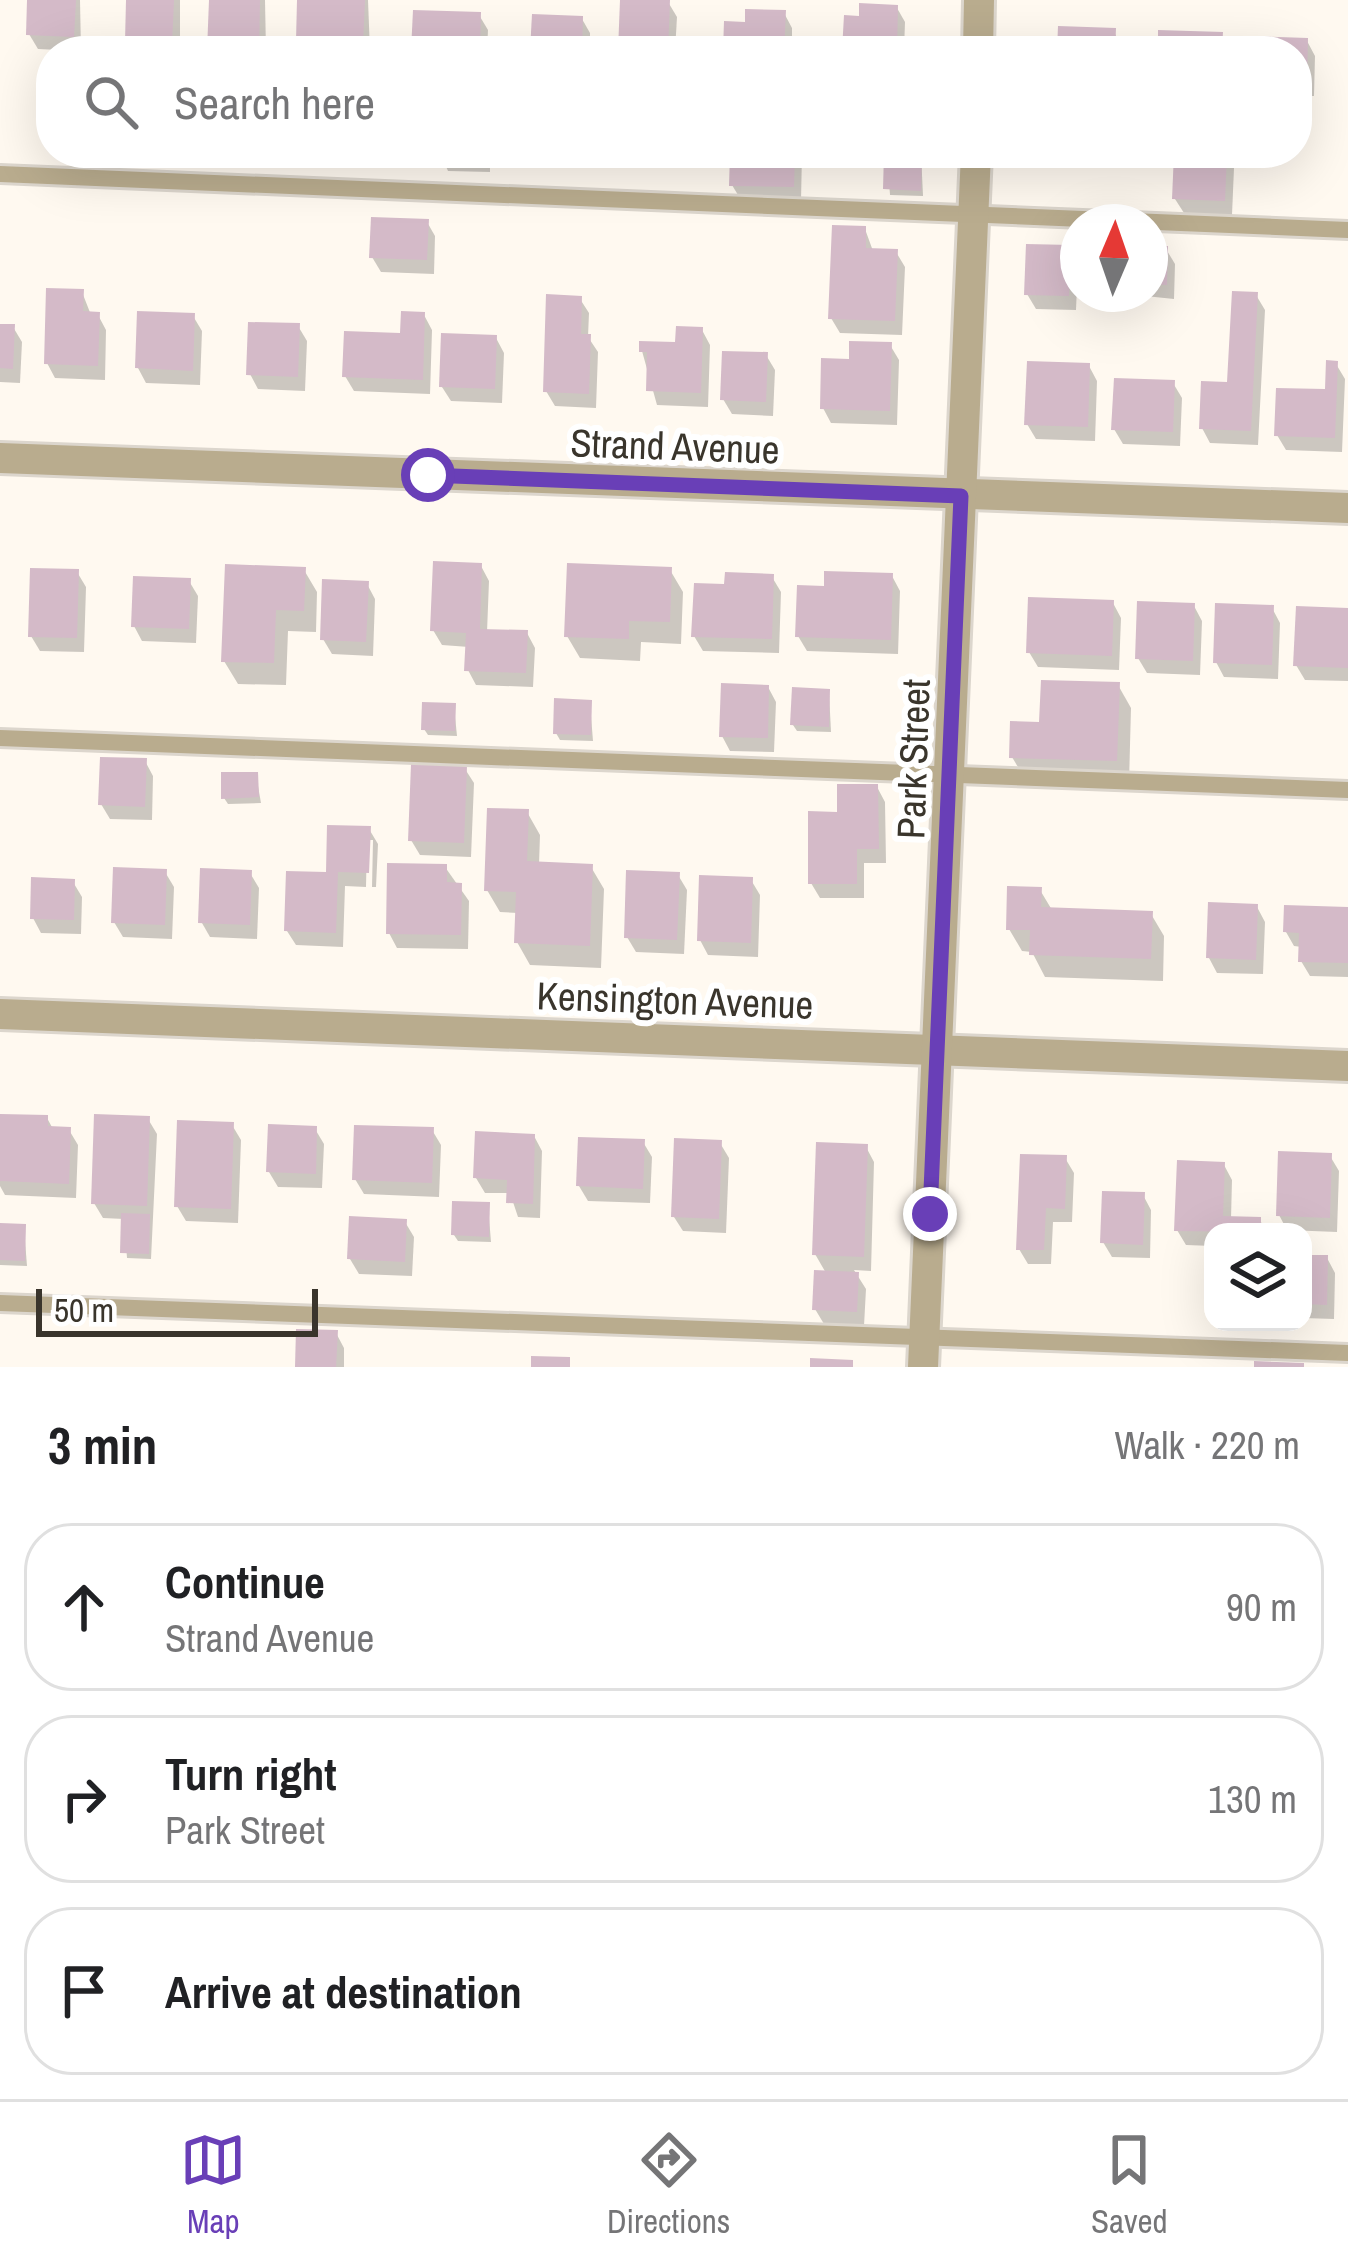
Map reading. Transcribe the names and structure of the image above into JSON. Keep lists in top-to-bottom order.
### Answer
{
  "streets": {
    "street": ["Strand Avenue", "Park Street", "Kensington Avenue"]
  },
  "crossings": [
    ["Strand Avenue", "Park Street"],
    ["Park Street", "Kensington Avenue"]
  ],
  "scale_bar": "50 m",
  "north": "top",
  "page": {
    "search": "Search here",
    "scale": "50 m",
    "heading": ["3 min", "Walk · 220 m"],
    "list": [
      ["Continue", "Strand Avenue", "90 m"],
      ["Turn right", "Park Street", "130 m"],
      "Arrive at destination"
    ],
    "nav": ["Map", "Directions", "Saved"]
  }
}
